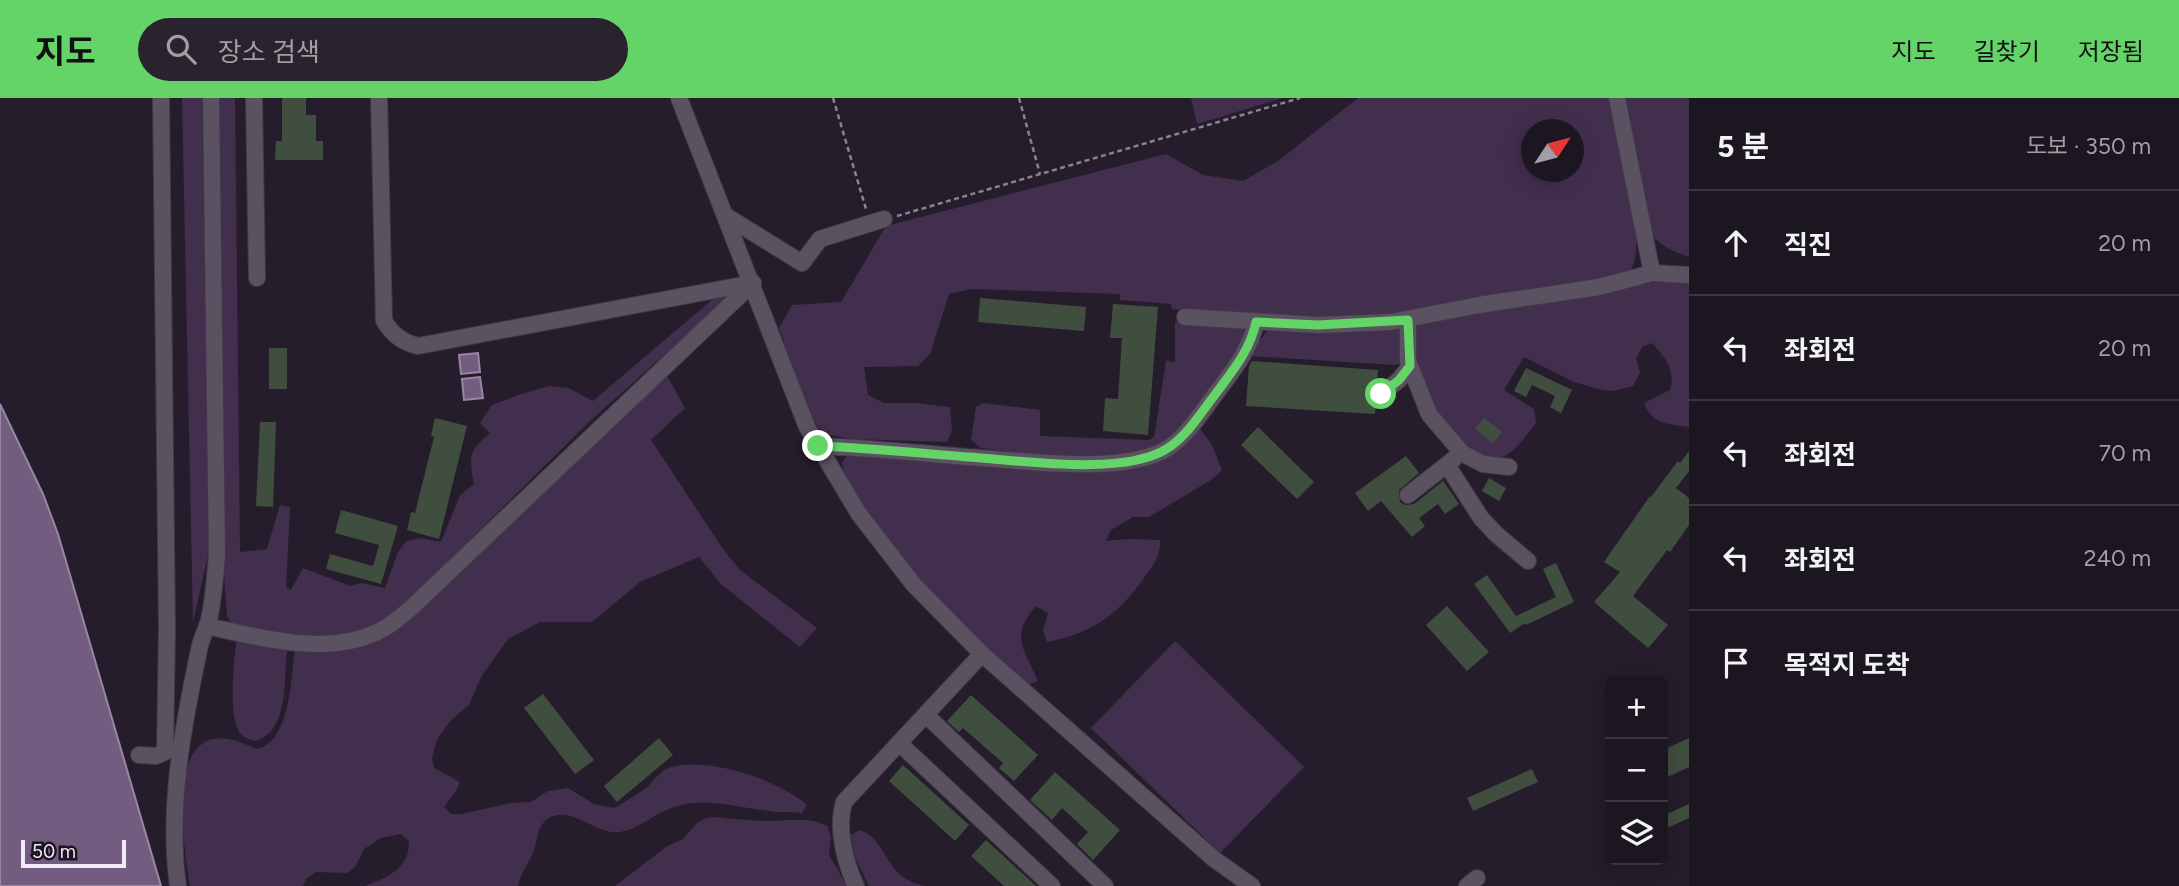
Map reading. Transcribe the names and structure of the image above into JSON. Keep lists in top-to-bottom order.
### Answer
{
  "scale_bar": "50 m",
  "north": "top right",
  "page": {
    "header": "지도",
    "search": "장소 검색",
    "nav": ["지도", "길찾기", "저장됨"],
    "heading": ["5 분", "도보 · 350 m"],
    "list": [
      ["직진", "20 m"],
      ["좌회전", "20 m"],
      ["좌회전", "70 m"],
      ["좌회전", "240 m"],
      "목적지 도착"
    ],
    "map_buttons": ["+", "−"],
    "scale": "50 m"
  }
}
